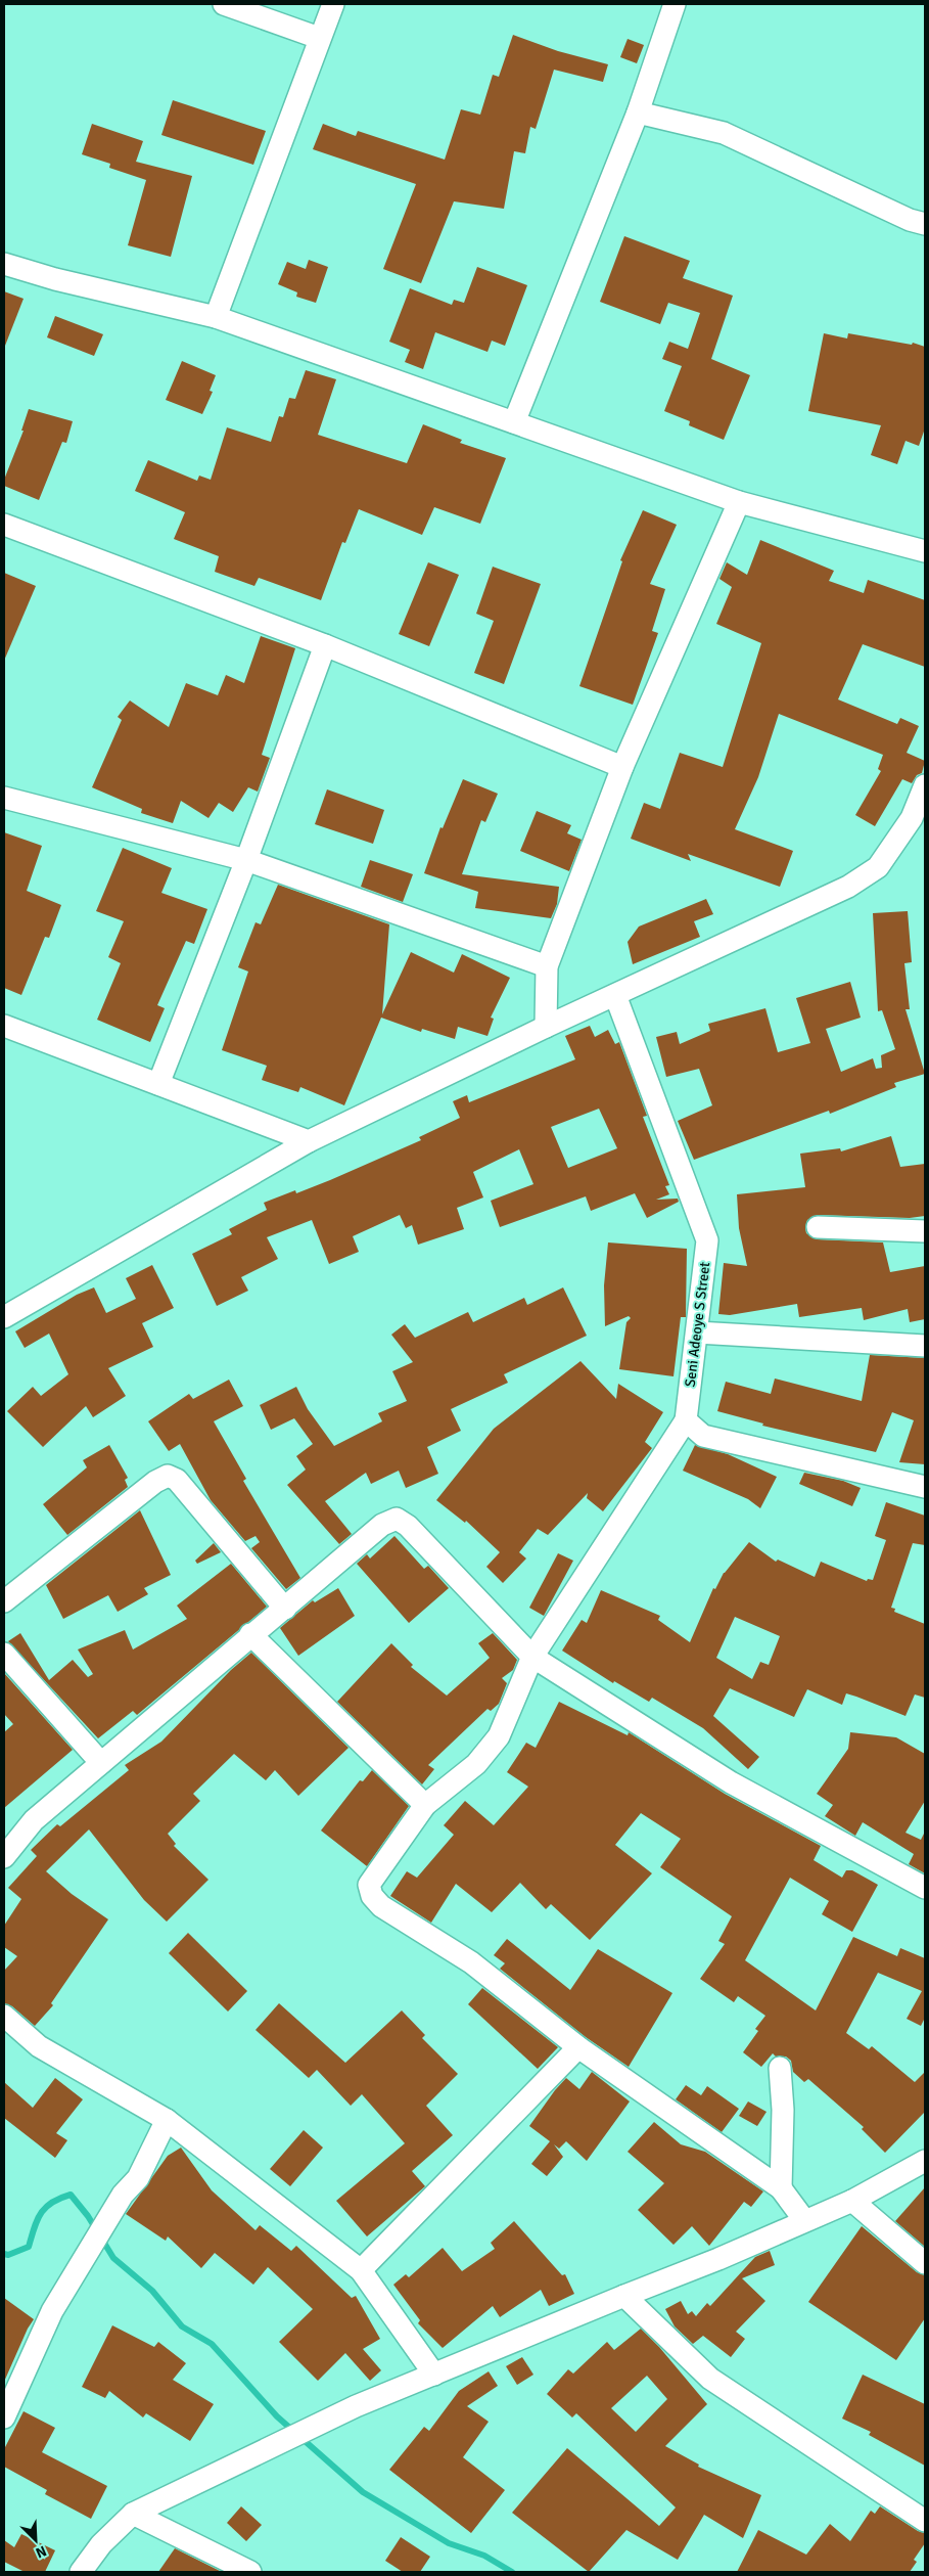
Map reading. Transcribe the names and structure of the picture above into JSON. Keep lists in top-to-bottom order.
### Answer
{
  "streets": {
    "street": ["Seni Adeoye S Street"]
  },
  "north": "bottom right"
}
